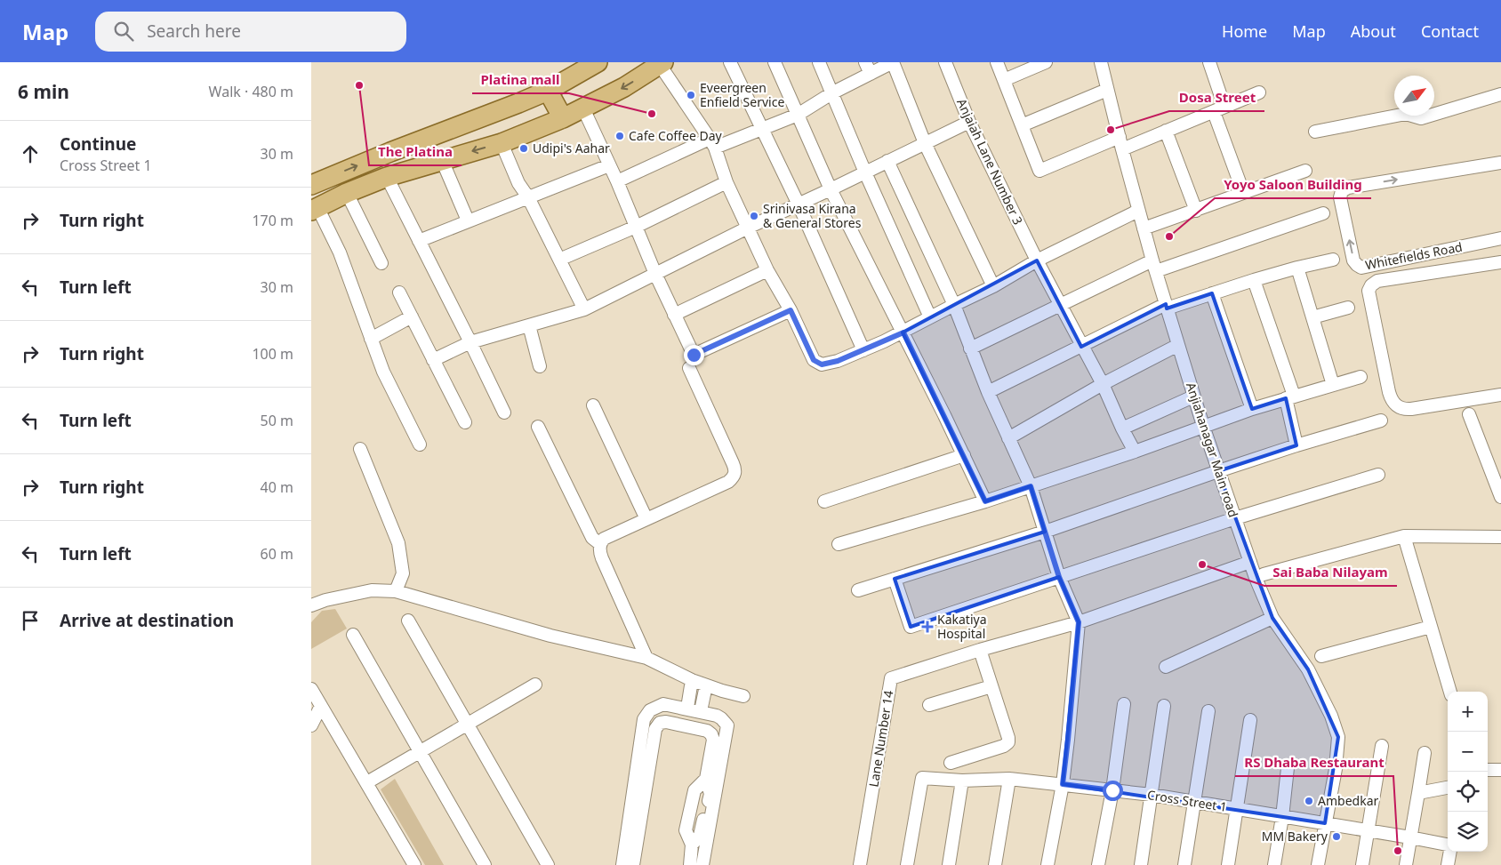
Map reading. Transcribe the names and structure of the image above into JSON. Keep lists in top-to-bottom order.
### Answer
{
  "streets": {
    "street": [
      "Anjaiah Lane Number 3",
      "Whitefields Road",
      "Anjiahanagar Main road",
      "Lane Number 14",
      "Cross Street 1"
    ]
  },
  "crossings": [
    ["Anjiahanagar Main road", "Cross Street 1"]
  ],
  "places": {
    "other": [
      "The Platina",
      "Eveergreen Enfield Service",
      "Platina mall",
      "Dosa Street",
      "Cafe Coffee Day",
      "Udipi's Aahar",
      "Srinivasa Kirana & General Stores",
      "Yoyo Saloon Building",
      "Sai Baba Nilayam",
      "Ambedkar",
      "MM Bakery",
      "RS Dhaba Restaurant"
    ],
    "health": ["Kakatiya Hospital"]
  },
  "north": "top right",
  "page": {
    "header": "Map",
    "search": "Search here",
    "nav": [
      "Home",
      "Map",
      "About",
      "Contact"
    ],
    "heading": ["6 min", "Walk · 480 m"],
    "list": [
      ["Continue", "Cross Street 1", "30 m"],
      ["Turn right", "170 m"],
      ["Turn left", "30 m"],
      ["Turn right", "100 m"],
      ["Turn left", "50 m"],
      ["Turn right", "40 m"],
      ["Turn left", "60 m"],
      "Arrive at destination"
    ],
    "map_buttons": ["+", "−"]
  }
}
